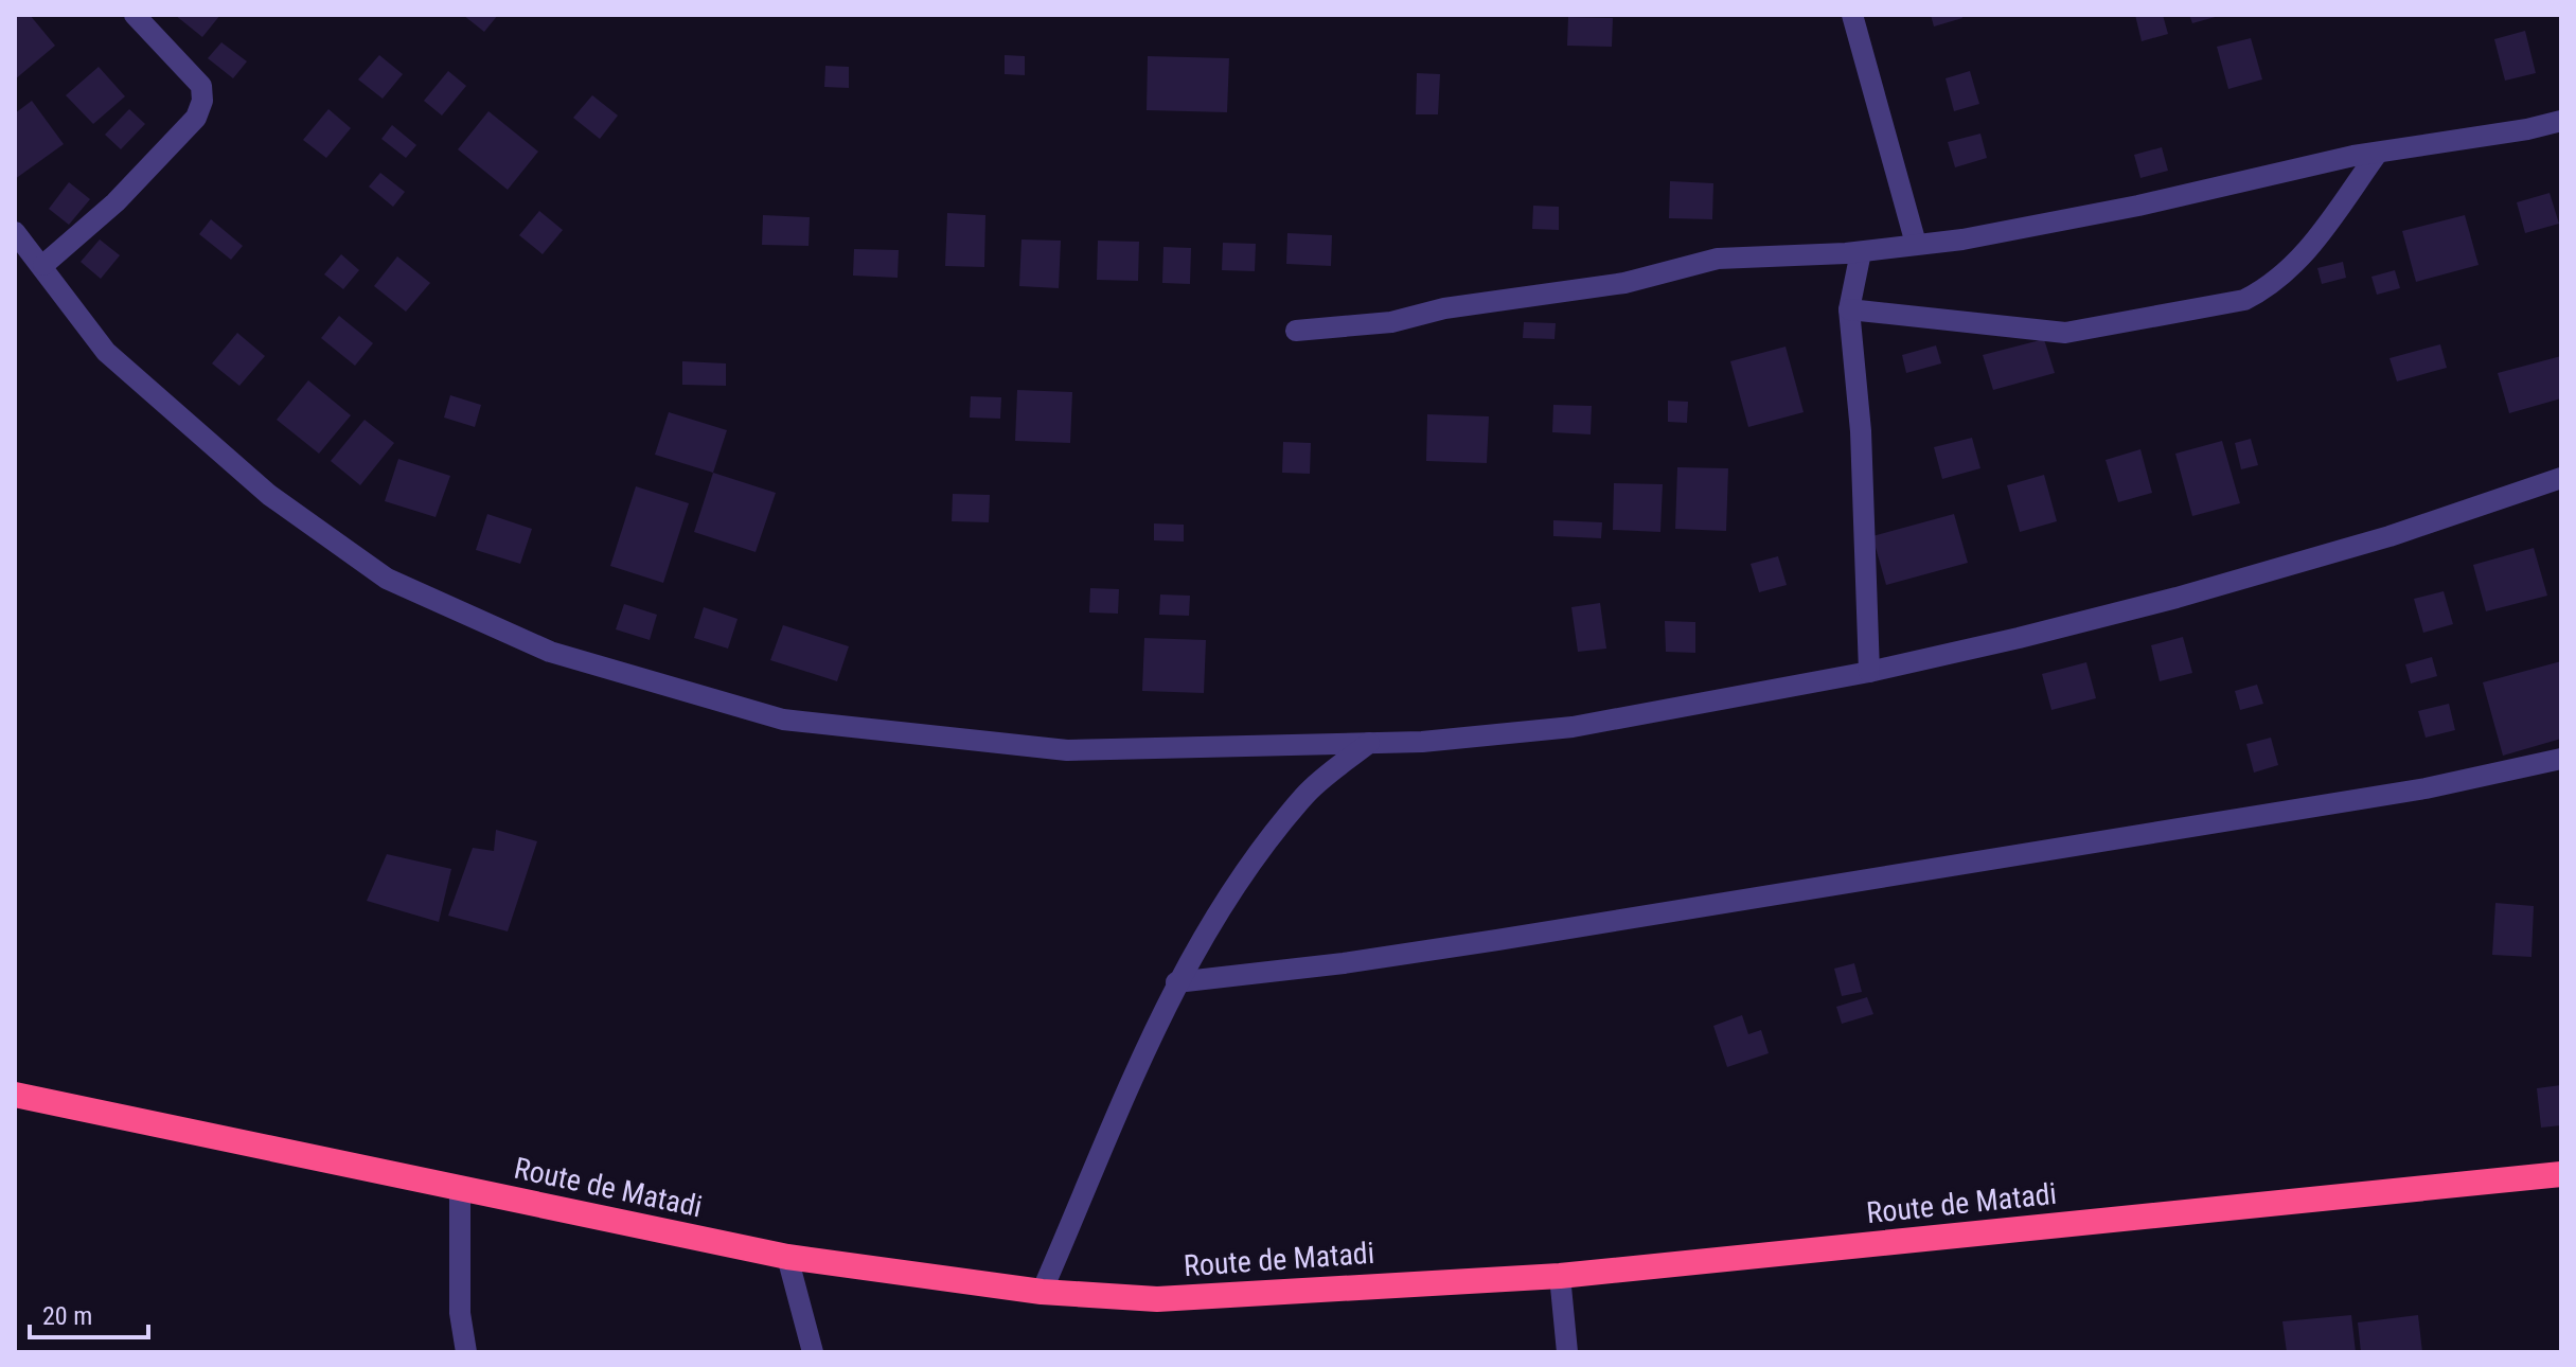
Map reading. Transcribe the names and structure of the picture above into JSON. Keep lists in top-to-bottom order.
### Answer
{
  "streets": {
    "highway": ["Route de Matadi"]
  },
  "scale_bar": "20 m"
}
